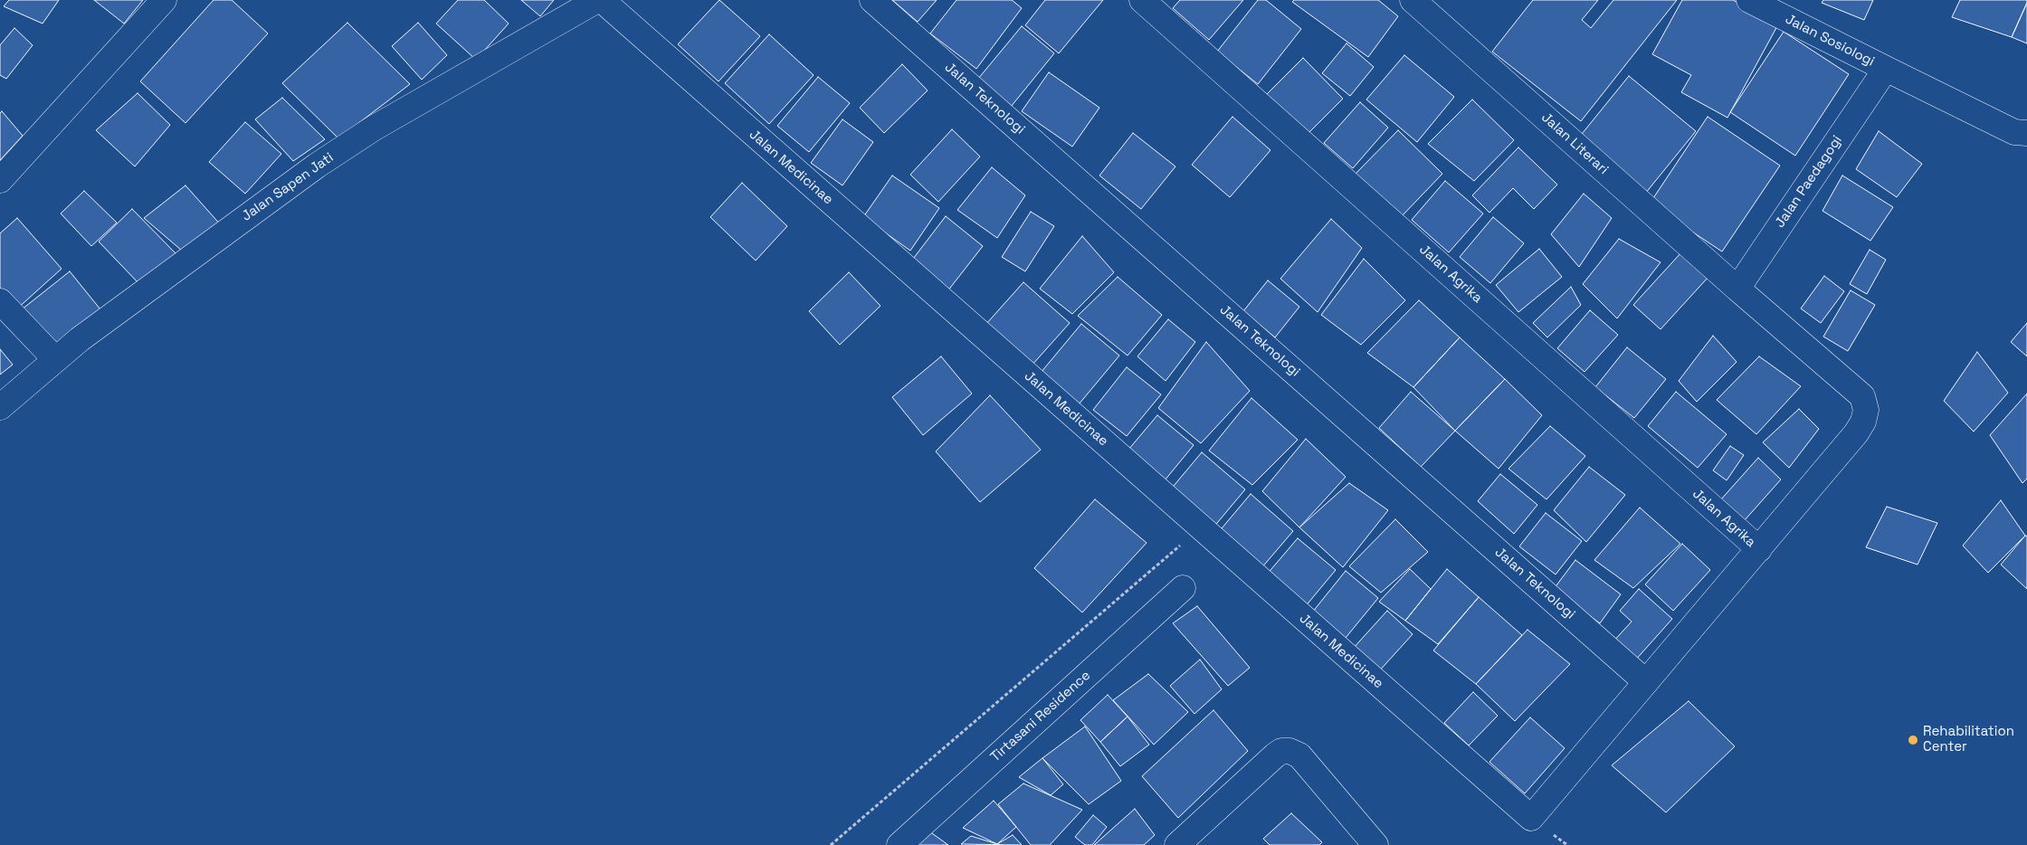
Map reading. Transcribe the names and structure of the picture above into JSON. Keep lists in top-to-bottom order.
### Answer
{
  "streets": {
    "street": [
      "Jalan Sosiologi",
      "Jalan Teknologi",
      "Jalan Literari",
      "Jalan Medicinae",
      "Jalan Paedagogi",
      "Jalan Sapen Jati",
      "Jalan Agrika",
      "Tirtasani Residence"
    ]
  },
  "crossings": [
    ["Jalan Sosiologi", "Jalan Paedagogi"],
    ["Jalan Teknologi", "Jalan Medicinae"],
    ["Jalan Literari", "Jalan Paedagogi"]
  ],
  "places": ["Rehabilitation Center"]
}
